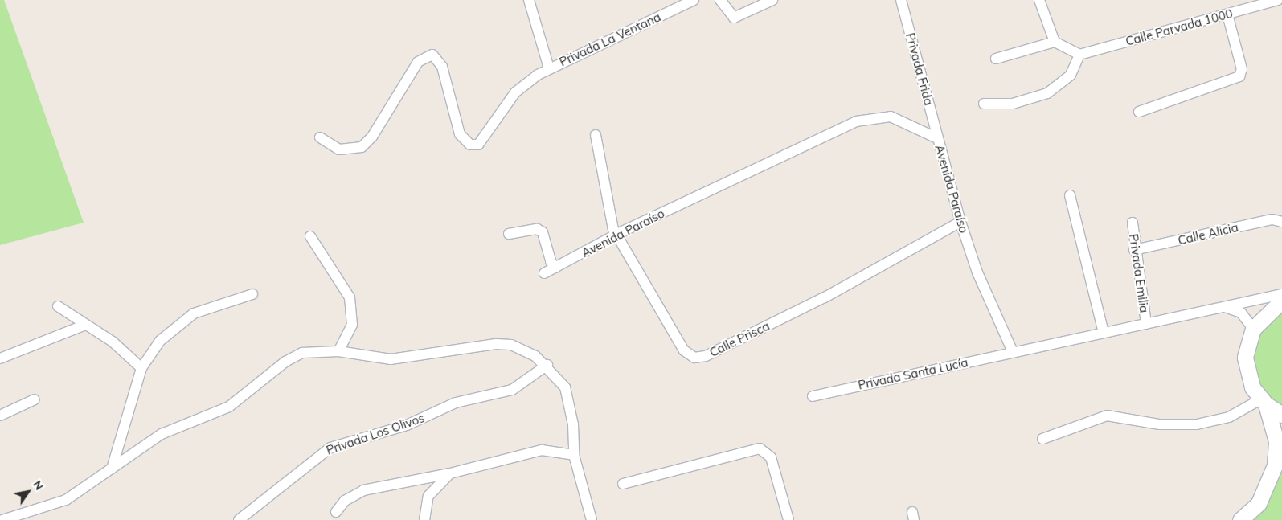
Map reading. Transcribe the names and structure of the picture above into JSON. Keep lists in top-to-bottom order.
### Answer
{
  "streets": {
    "street": [
      "Calle Parvada 1000",
      "Privada La Ventana",
      "Privada Frida",
      "Avenida Paraíso",
      "Calle Alicia",
      "Privada Emilia",
      "Calle Prisca",
      "Privada Santa Lucía",
      "Privada Los Olivos"
    ]
  },
  "crossings": [
    ["Privada Frida", "Avenida Paraíso"],
    ["Avenida Paraíso", "Calle Prisca"],
    ["Avenida Paraíso", "Privada Santa Lucía"],
    ["Calle Alicia", "Privada Emilia"]
  ],
  "north": "top right"
}
